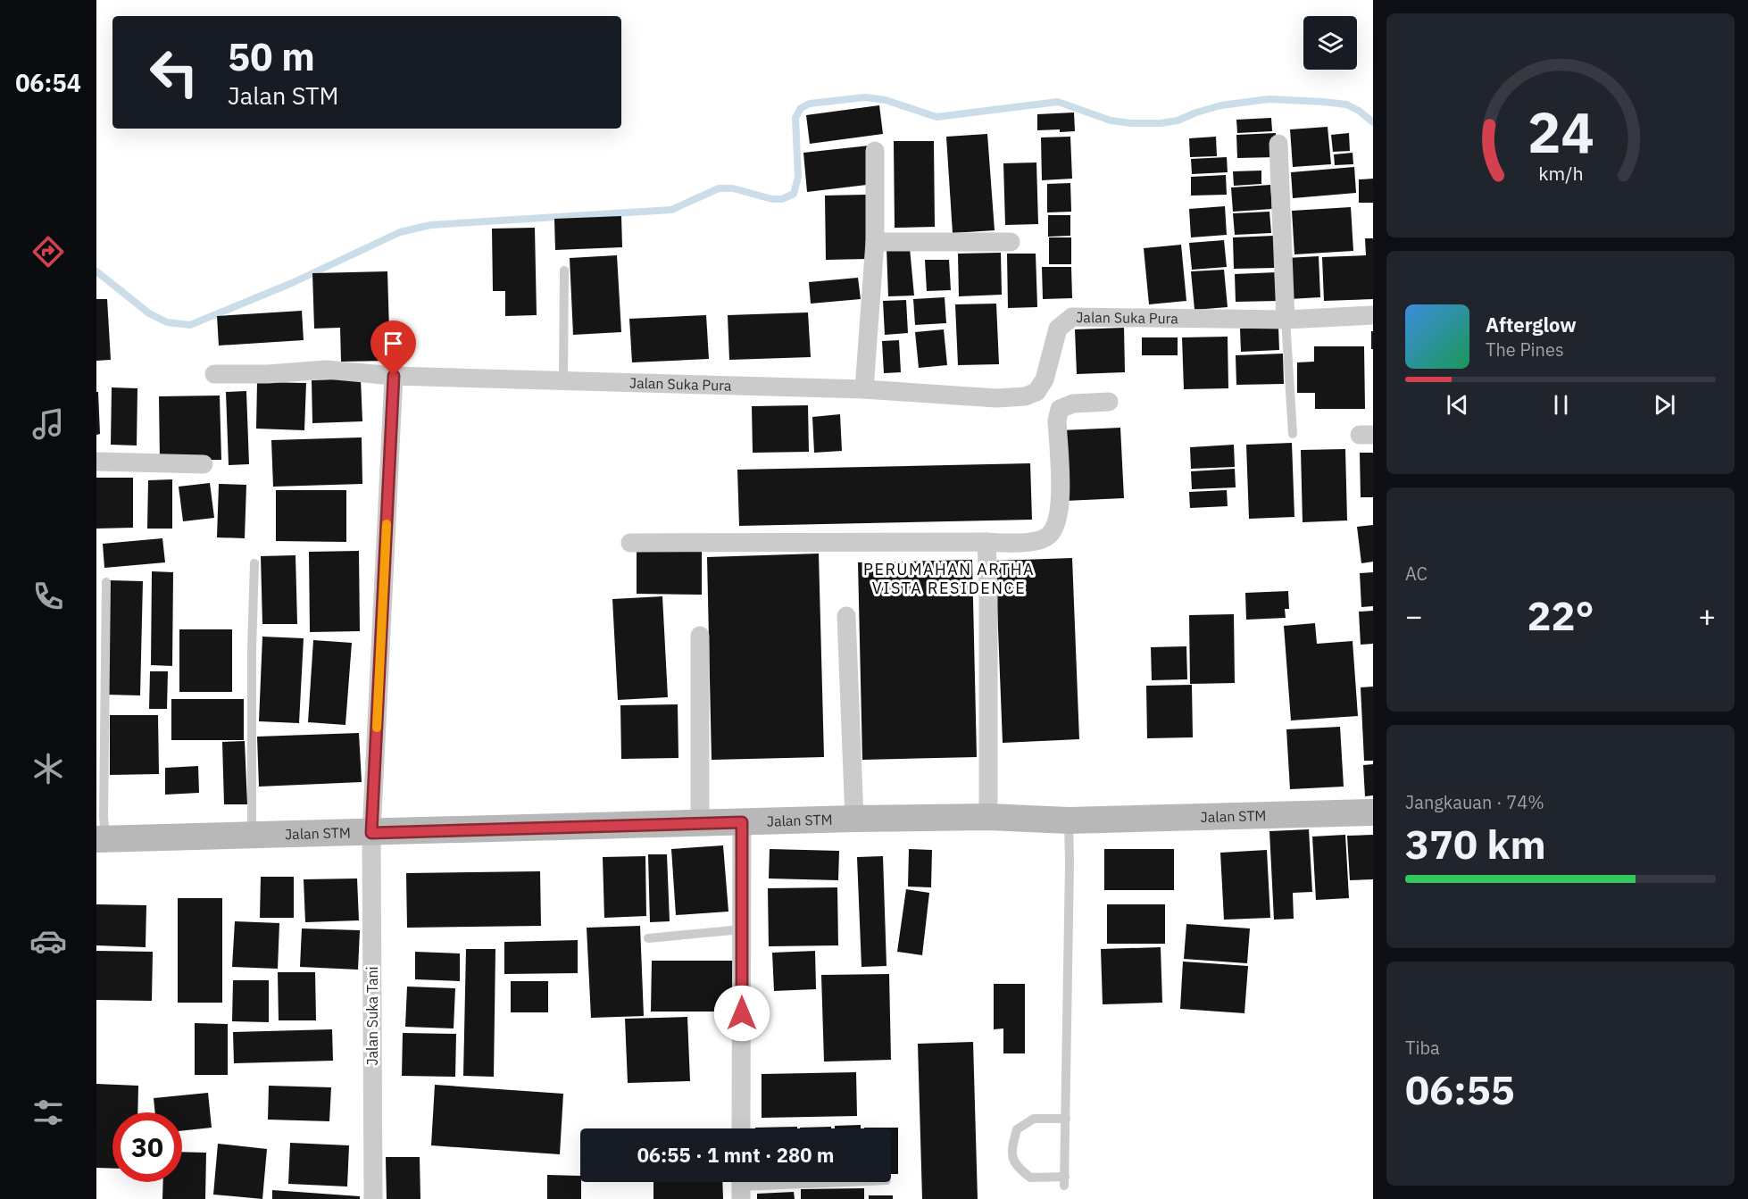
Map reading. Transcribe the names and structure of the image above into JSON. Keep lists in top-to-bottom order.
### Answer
{
  "streets": {
    "street": ["Jalan Suka Pura", "Jalan STM", "Jalan Suka Tani"]
  },
  "crossings": [
    ["Jalan STM", "Jalan Suka Tani"]
  ],
  "districts": ["PERUMAHAN ARTHA VISTA RESIDENCE"],
  "page": {
    "tabs": "06:54",
    "turn": ["50 m", "Jalan STM"],
    "song": ["Afterglow", "The Pines"],
    "tile": [
      "AC",
      ["Jangkauan · 74%", "370 km"],
      ["Tiba", "06:55"]
    ],
    "heat": ["−", "22°", "+"],
    "limit": "30",
    "trip": "06:55 · 1 mnt · 280 m",
    "gauge": ["24", "km/h"]
  }
}
